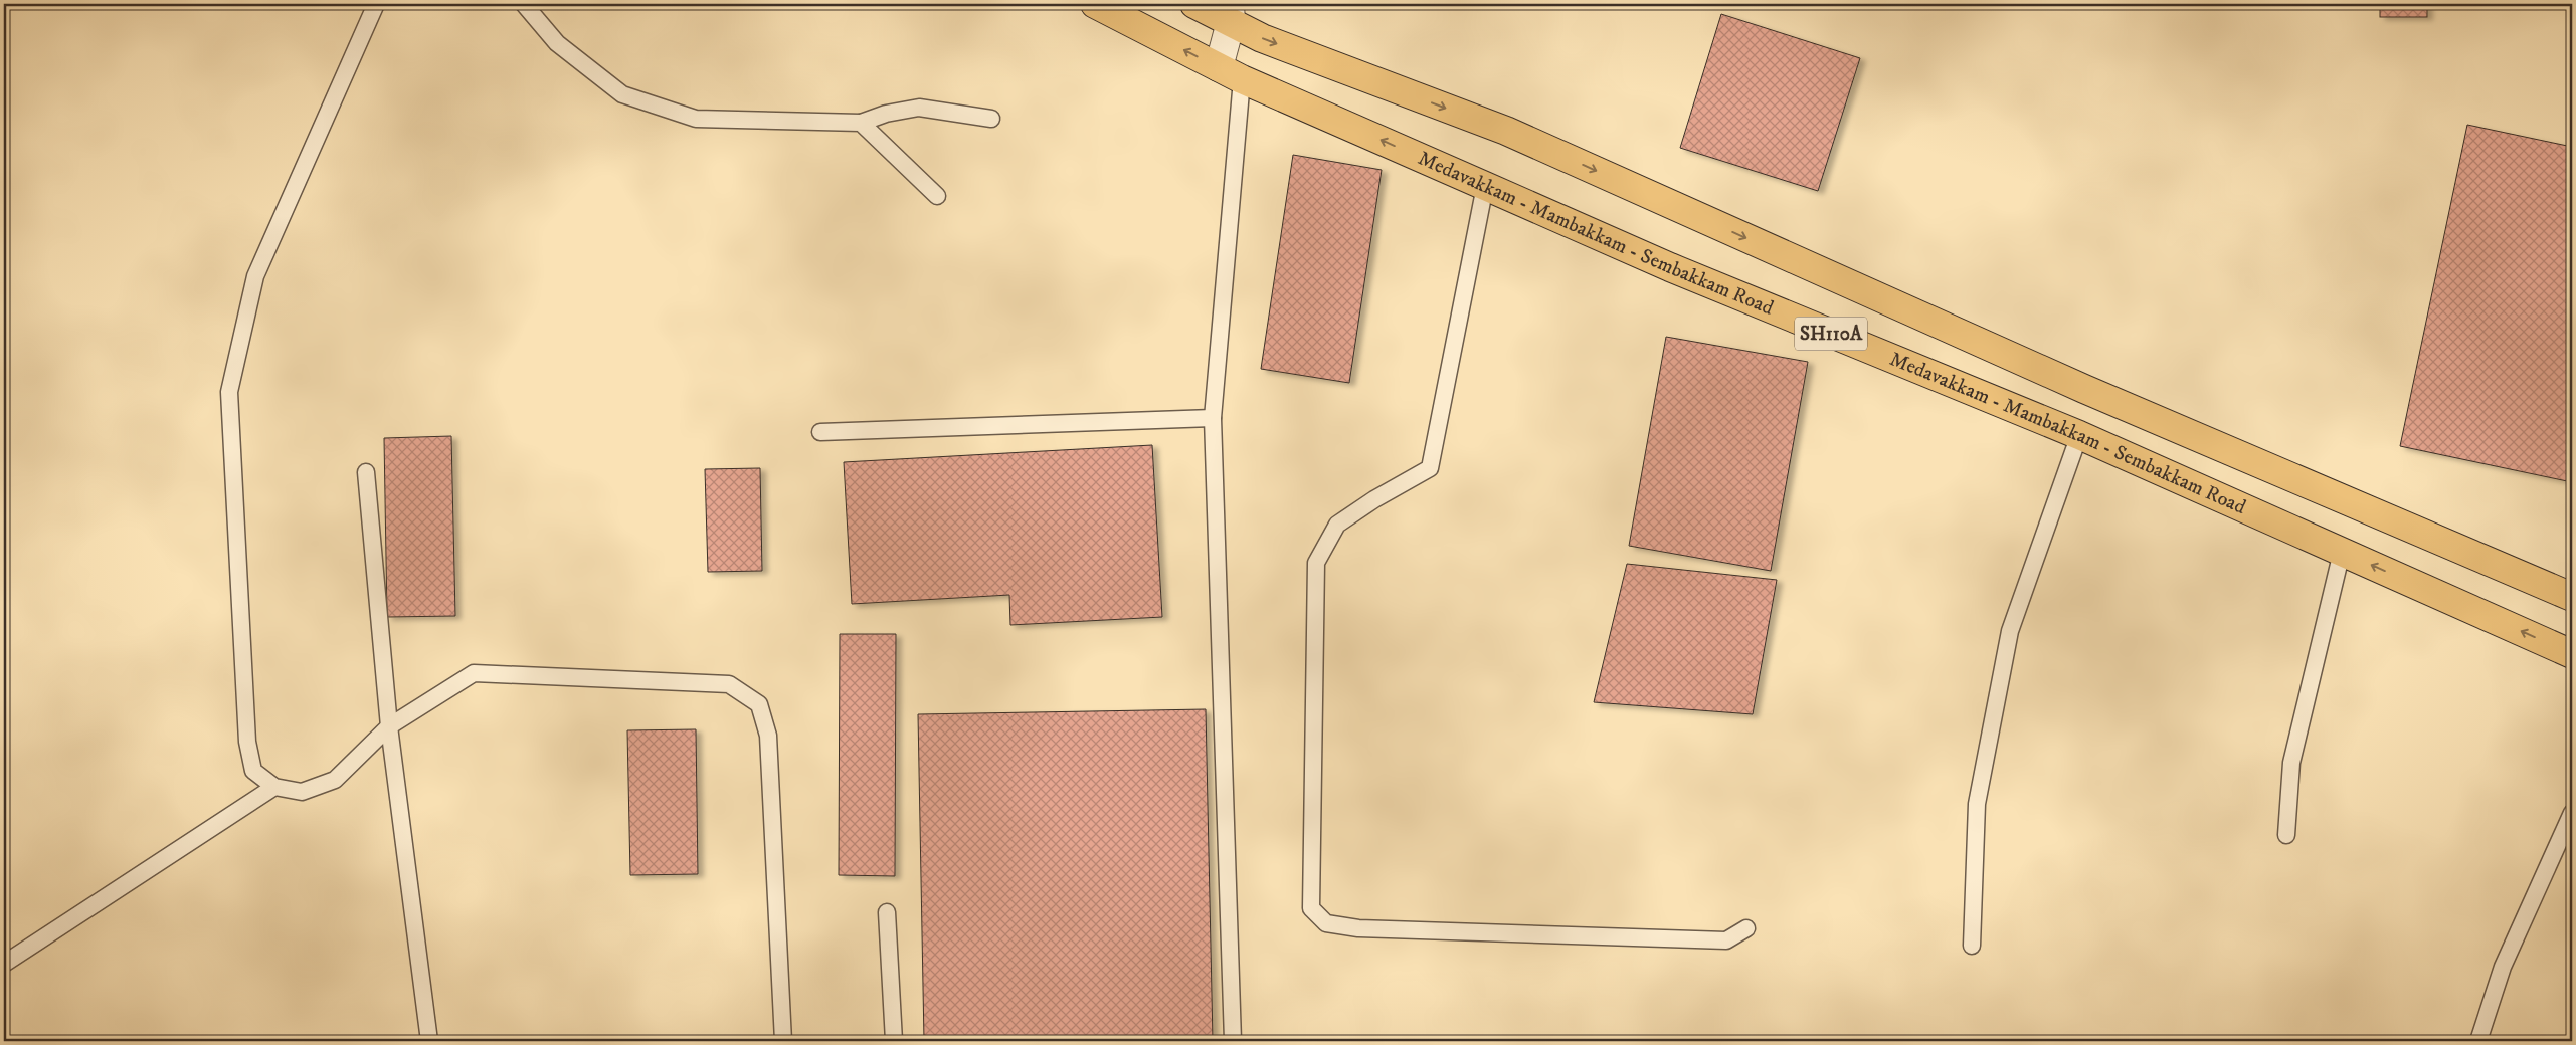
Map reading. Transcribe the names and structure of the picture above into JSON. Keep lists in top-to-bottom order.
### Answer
{
  "streets": {
    "main road": ["Medavakkam - Mambakkam - Sembakkam Road", "SH110A"]
  }
}
